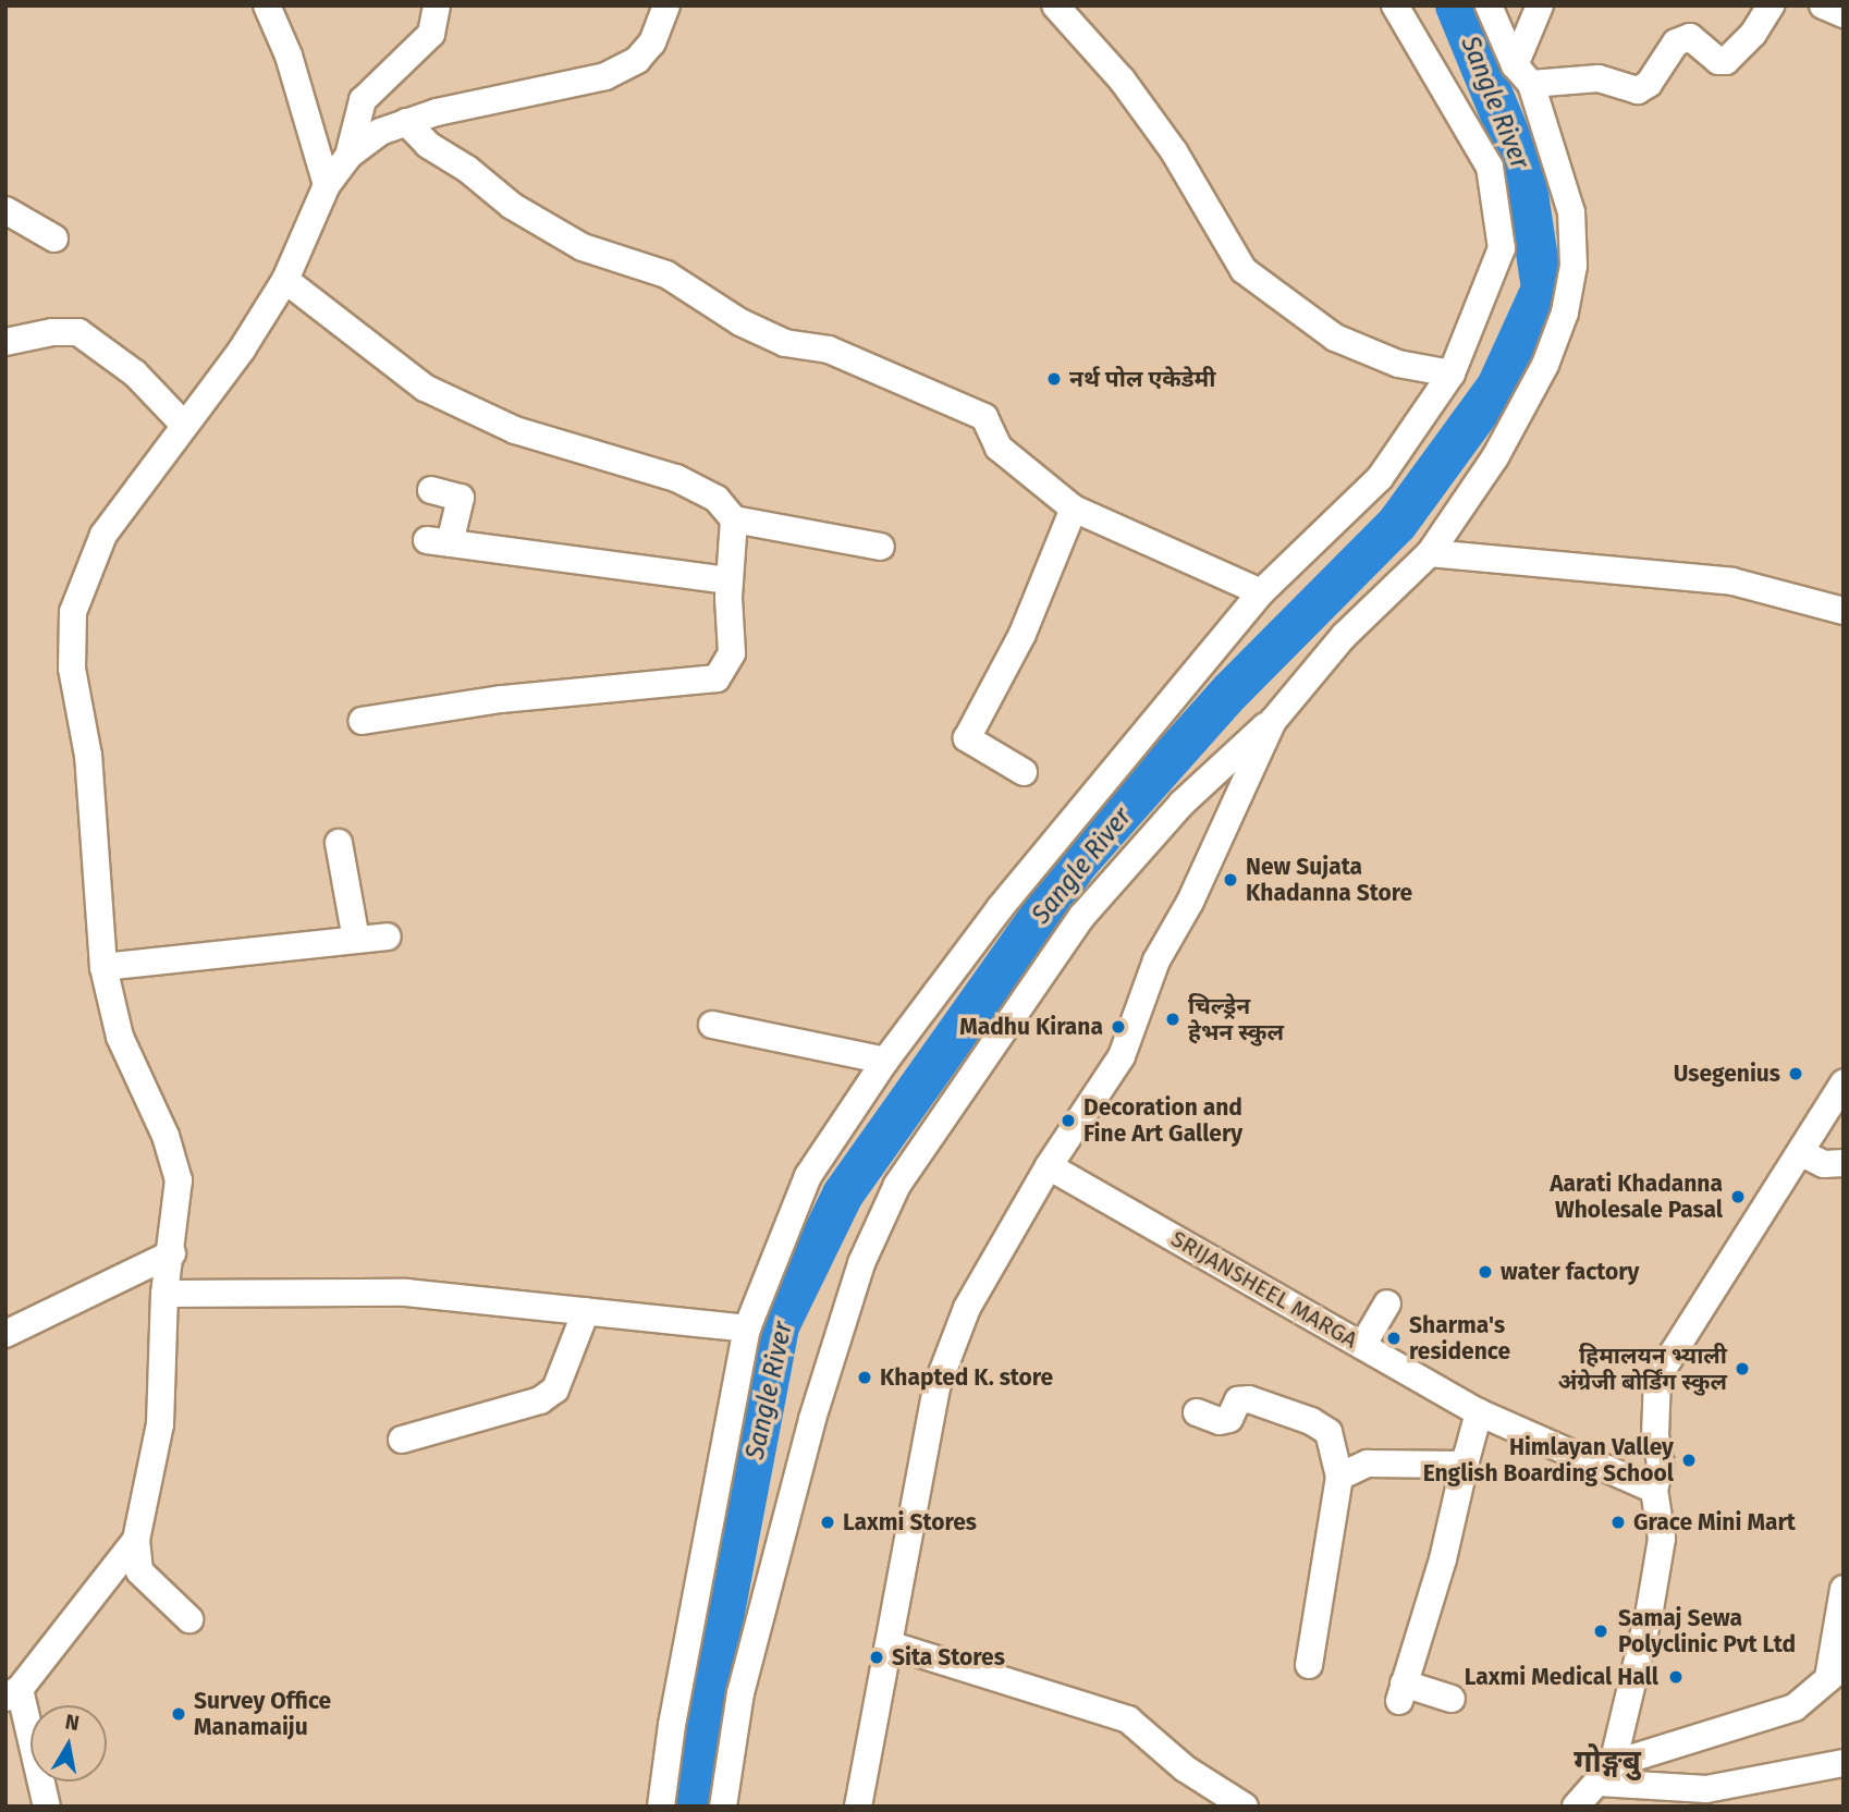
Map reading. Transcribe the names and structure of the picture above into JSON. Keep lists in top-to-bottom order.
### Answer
{
  "streets": {
    "street": ["SRIJANSHEEL MARGA"]
  },
  "districts": ["गोङ्गबु"],
  "water": ["Sangle River"],
  "places": [
    "नर्थ पोल एकेडेमी",
    "New Sujata Khadanna Store",
    "चिल्ड्रेन हेभन स्कुल",
    "Madhu Kirana",
    "Usegenius",
    "Decoration and Fine Art Gallery",
    "Aarati Khadanna Wholesale Pasal",
    "water factory",
    "Sharma's residence",
    "हिमालयन भ्याली अंग्रेजी बोर्डिंग स्कुल",
    "Khapted K. store",
    "Himlayan Valley English Boarding School",
    "Laxmi Stores",
    "Grace Mini Mart",
    "Samaj Sewa Polyclinic Pvt Ltd",
    "Sita Stores",
    "Laxmi Medical Hall",
    "Survey Office Manamaiju"
  ],
  "north": "top"
}
